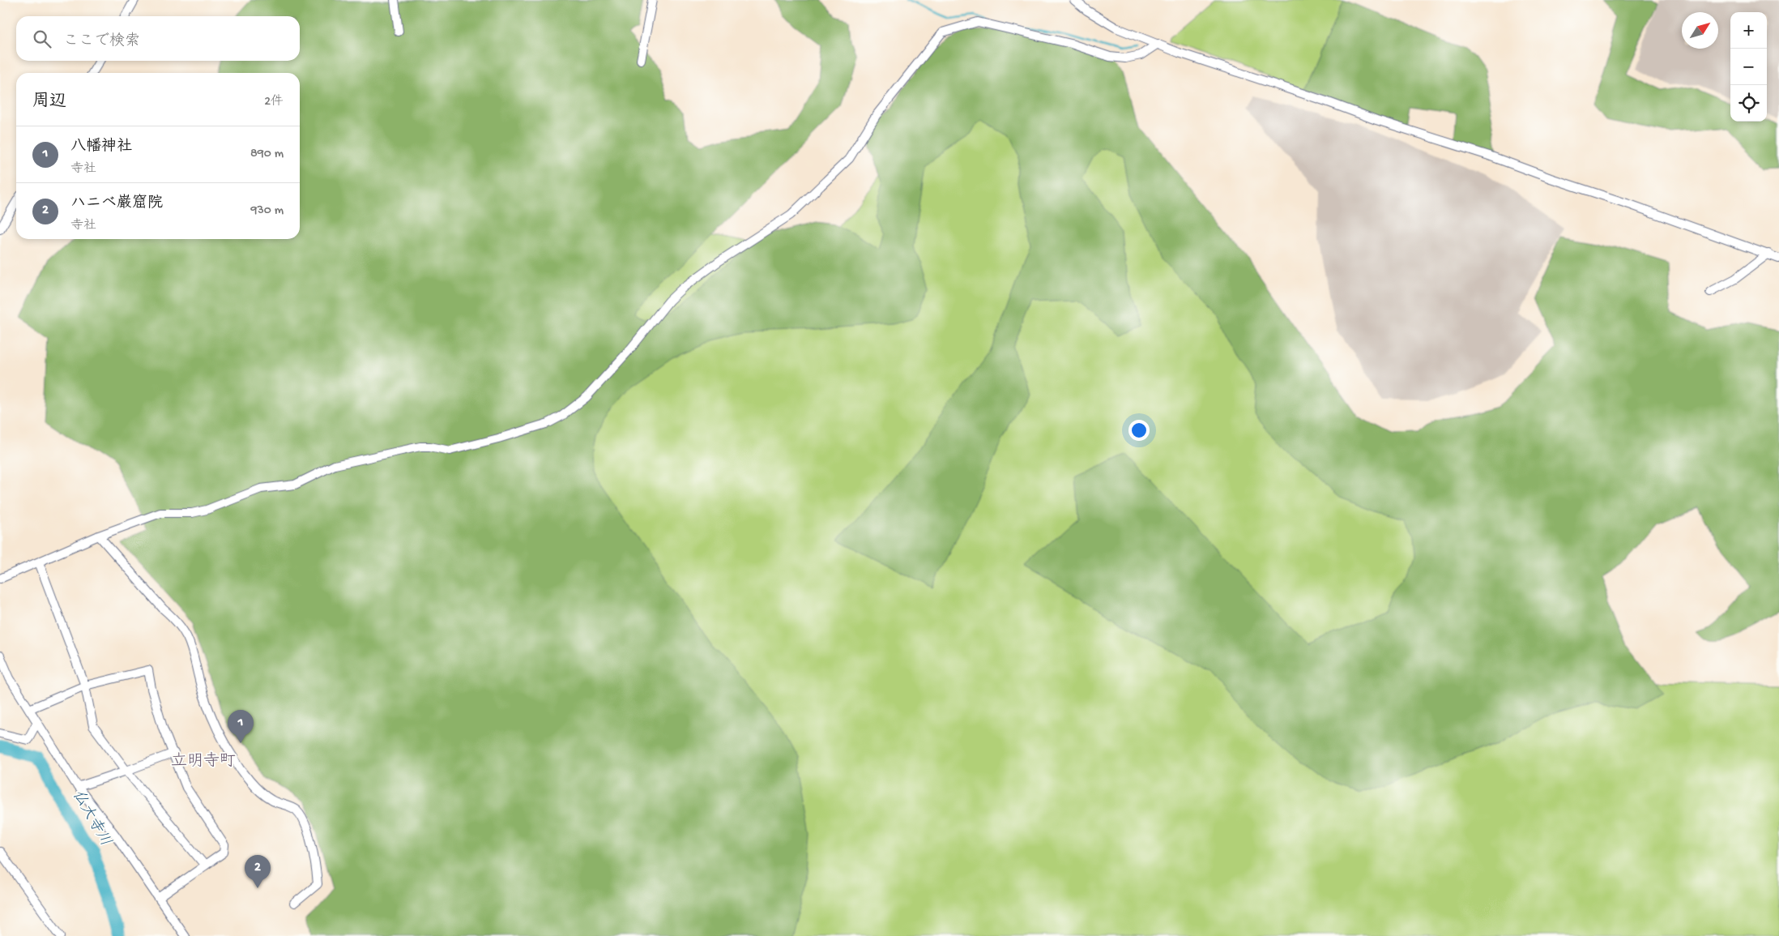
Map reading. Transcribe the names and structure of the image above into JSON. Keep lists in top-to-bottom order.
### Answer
{
  "districts": ["立明寺町"],
  "water": ["仏大寺川"],
  "north": "top right",
  "page": {
    "map_buttons": ["+", "−"],
    "search": "ここで検索",
    "heading": ["周辺", "2件"],
    "list": [
      {
        "mark": "1",
        "name": "八幡神社",
        "note": "寺社",
        "value": "890 m"
      },
      {
        "mark": "2",
        "name": "ハニベ巌窟院",
        "note": "寺社",
        "value": "930 m"
      }
    ],
    "pins": ["1", "2"]
  }
}
